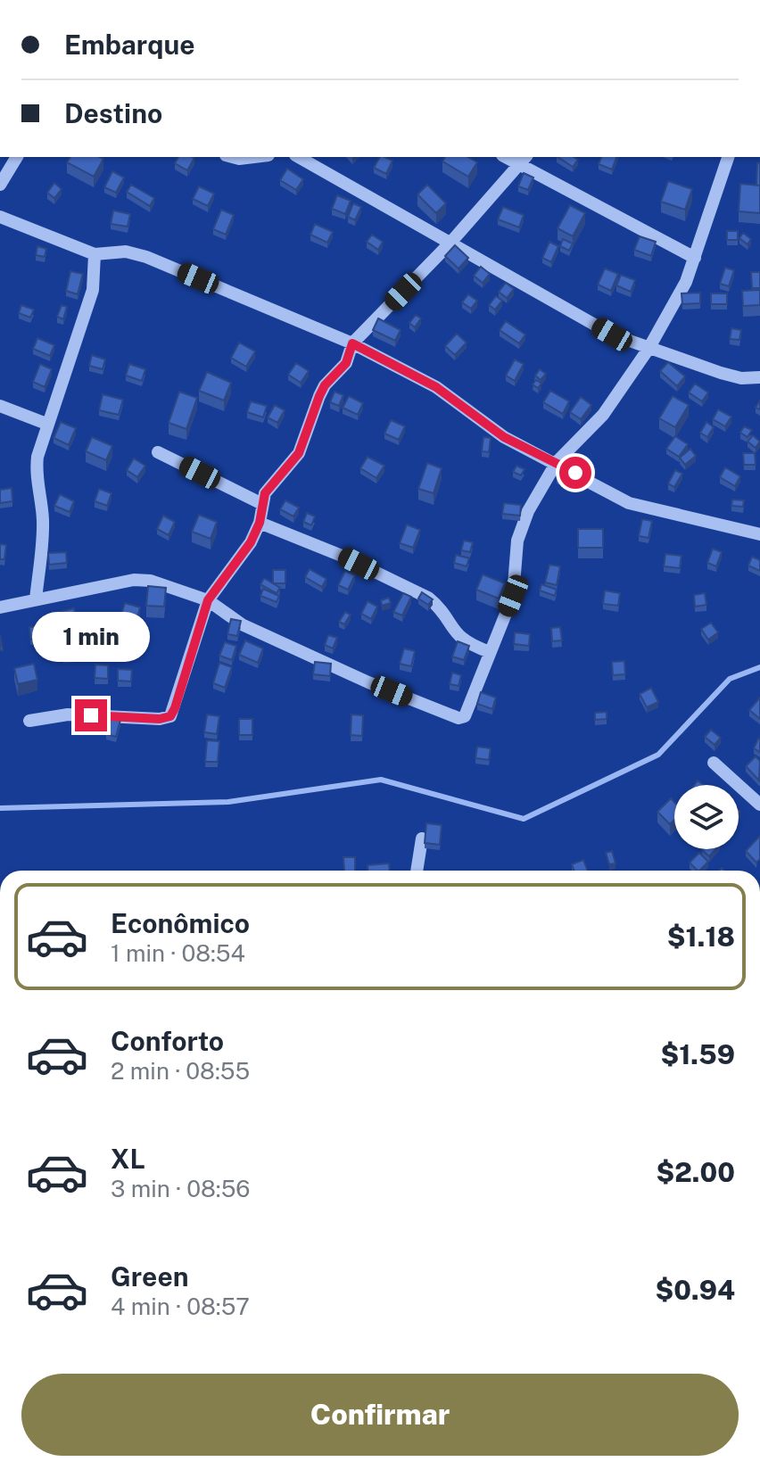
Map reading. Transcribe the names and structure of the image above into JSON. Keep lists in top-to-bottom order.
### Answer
{
  "page": {
    "banner": ["Embarque", "Destino"],
    "bubble": "1 min",
    "list": [
      {
        "name": "Econômico",
        "note": "1 min · 08:54",
        "value": "$1.18"
      },
      {
        "name": "Conforto",
        "note": "2 min · 08:55",
        "value": "$1.59"
      },
      {
        "name": "XL",
        "note": "3 min · 08:56",
        "value": "$2.00"
      },
      {
        "name": "Green",
        "note": "4 min · 08:57",
        "value": "$0.94"
      }
    ],
    "buttons": "Confirmar"
  }
}
